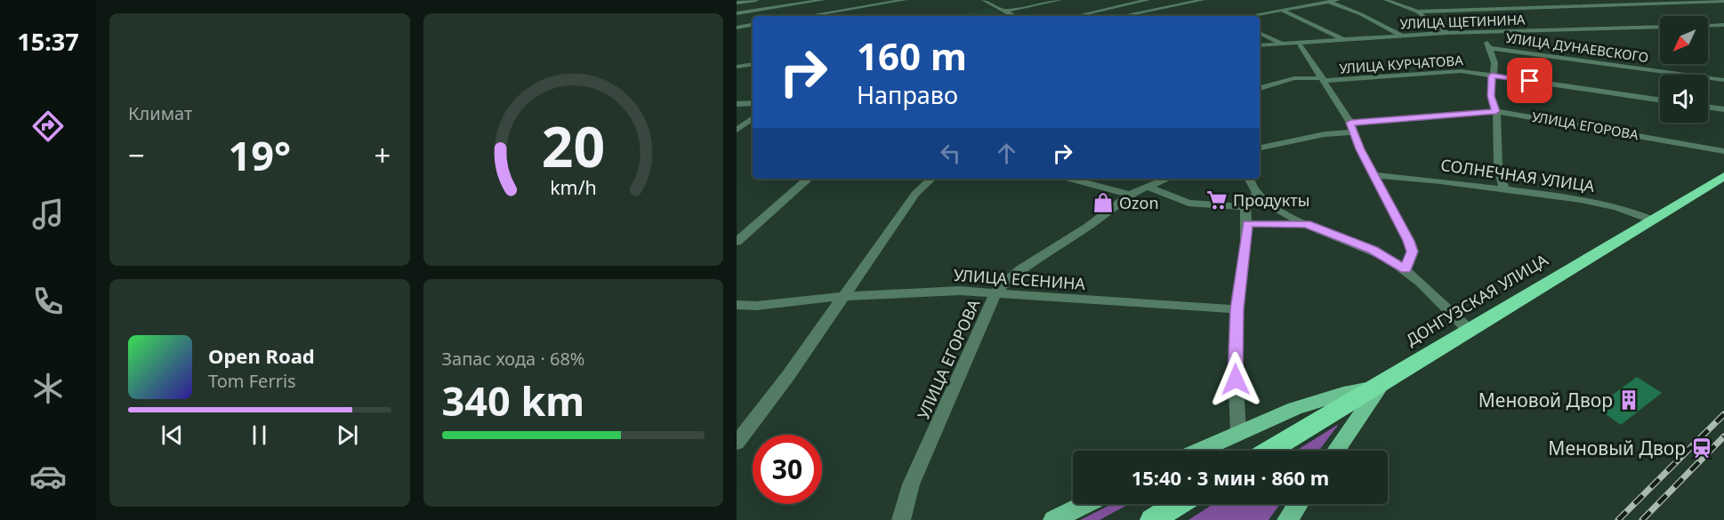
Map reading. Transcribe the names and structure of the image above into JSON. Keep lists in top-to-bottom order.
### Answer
{
  "streets": {
    "highway": ["ДОНГУЗСКАЯ УЛИЦА"],
    "street": [
      "УЛИЦА ЩЕТИНИНА",
      "УЛИЦА ДУНАЕВСКОГО",
      "УЛИЦА КУРЧАТОВА",
      "УЛИЦА ЕГОРОВА",
      "СОЛНЕЧНАЯ УЛИЦА",
      "УЛИЦА ЕСЕНИНА"
    ]
  },
  "crossings": [
    ["УЛИЦА ЕГОРОВА", "УЛИЦА ЕСЕНИНА"],
    ["СОЛНЕЧНАЯ УЛИЦА", "ДОНГУЗСКАЯ УЛИЦА"]
  ],
  "places": {
    "supermarket": ["Продукты"],
    "shop": ["Ozon"],
    "building": ["Меновой Двор"],
    "station": ["Меновый Двор"]
  },
  "north": "bottom left",
  "page": {
    "tabs": "15:37",
    "tile": [
      "Климат",
      ["Запас хода · 68%", "340 km"]
    ],
    "turn": ["160 m", "Направо"],
    "heat": ["−", "19°", "+"],
    "song": ["Open Road", "Tom Ferris"],
    "limit": "30",
    "trip": "15:40 · 3 мин · 860 m",
    "gauge": ["20", "km/h"]
  }
}
